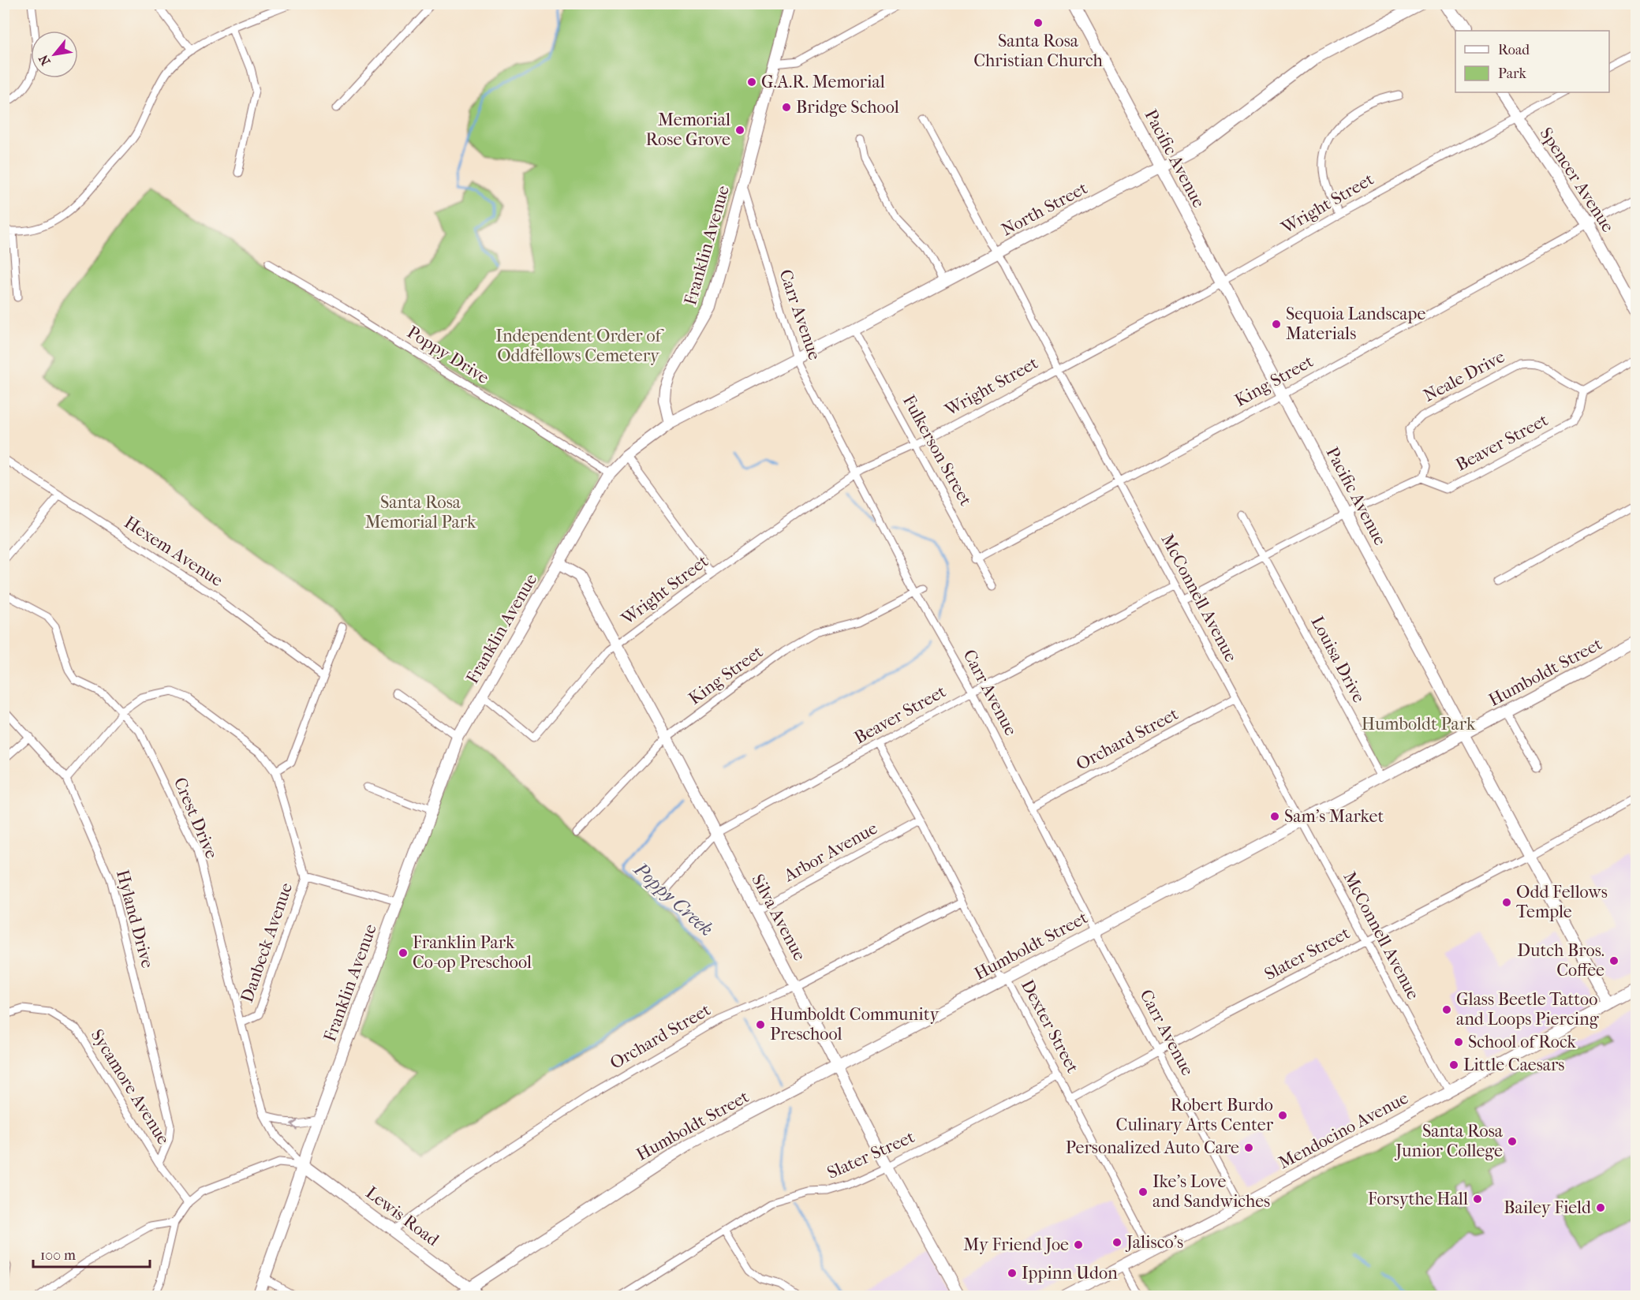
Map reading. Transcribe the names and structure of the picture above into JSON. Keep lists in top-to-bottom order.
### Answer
{
  "streets": {
    "street": [
      "Pacific Avenue",
      "Spencer Avenue",
      "Wright Street",
      "North Street",
      "Franklin Avenue",
      "Carr Avenue",
      "Poppy Drive",
      "Neale Drive",
      "King Street",
      "Beaver Street",
      "Fulkerson Street",
      "Hexem Avenue",
      "McConnell Avenue",
      "Louisa Drive",
      "Humboldt Street",
      "Orchard Street",
      "Crest Drive",
      "Arbor Avenue",
      "Silva Avenue",
      "Hyland Drive",
      "Danbeck Avenue",
      "Slater Street",
      "Dexter Street",
      "Sycamore Avenue",
      "Mendocino Avenue",
      "Lewis Road"
    ]
  },
  "crossings": [
    ["Pacific Avenue", "Wright Street"],
    ["Pacific Avenue", "North Street"],
    ["Pacific Avenue", "King Street"],
    ["Pacific Avenue", "Humboldt Street"],
    ["Pacific Avenue", "Slater Street"],
    ["Pacific Avenue", "Mendocino Avenue"],
    ["Spencer Avenue", "Wright Street"],
    ["Spencer Avenue", "King Street"],
    ["Wright Street", "Franklin Avenue"],
    ["Wright Street", "Carr Avenue"],
    ["Wright Street", "Fulkerson Street"],
    ["Wright Street", "McConnell Avenue"],
    ["Wright Street", "Silva Avenue"],
    ["North Street", "Franklin Avenue"],
    ["North Street", "Carr Avenue"],
    ["North Street", "Fulkerson Street"],
    ["North Street", "McConnell Avenue"],
    ["Franklin Avenue", "Carr Avenue"],
    ["Franklin Avenue", "Poppy Drive"],
    ["Franklin Avenue", "Crest Drive"],
    ["Franklin Avenue", "Silva Avenue"],
    ["Franklin Avenue", "Lewis Road"],
    ["Carr Avenue", "King Street"],
    ["Carr Avenue", "Beaver Street"],
    ["Carr Avenue", "Humboldt Street"],
    ["Carr Avenue", "Orchard Street"],
    ["Carr Avenue", "Slater Street"],
    ["Carr Avenue", "Mendocino Avenue"],
    ["Neale Drive", "Beaver Street"],
    ["King Street", "Fulkerson Street"],
    ["King Street", "McConnell Avenue"],
    ["King Street", "Silva Avenue"],
    ["Beaver Street", "McConnell Avenue"],
    ["Beaver Street", "Silva Avenue"],
    ["Beaver Street", "Dexter Street"],
    ["McConnell Avenue", "Humboldt Street"],
    ["McConnell Avenue", "Orchard Street"],
    ["McConnell Avenue", "Slater Street"],
    ["McConnell Avenue", "Mendocino Avenue"],
    ["Louisa Drive", "Humboldt Street"],
    ["Humboldt Street", "Silva Avenue"],
    ["Humboldt Street", "Dexter Street"],
    ["Humboldt Street", "Lewis Road"],
    ["Orchard Street", "Silva Avenue"],
    ["Orchard Street", "Dexter Street"],
    ["Orchard Street", "Lewis Road"],
    ["Crest Drive", "Danbeck Avenue"],
    ["Crest Drive", "Lewis Road"],
    ["Arbor Avenue", "Silva Avenue"],
    ["Arbor Avenue", "Dexter Street"],
    ["Silva Avenue", "Slater Street"],
    ["Hyland Drive", "Danbeck Avenue"],
    ["Hyland Drive", "Sycamore Avenue"],
    ["Slater Street", "Dexter Street"],
    ["Dexter Street", "Mendocino Avenue"]
  ],
  "water": ["Poppy Creek"],
  "parks": ["Independent Order of Oddfellows Cemetery", "Santa Rosa Memorial Park", "Humboldt Park"],
  "places": [
    "Santa Rosa Christian Church",
    "G.A.R. Memorial",
    "Bridge School",
    "Memorial Rose Grove",
    "Sequoia Landscape Materials",
    "Sam's Market",
    "Odd Fellows Temple",
    "Franklin Park Co-op Preschool",
    "Dutch Bros. Coffee",
    "Glass Beetle Tattoo and Loops Piercing",
    "Humboldt Community Preschool",
    "School of Rock",
    "Little Caesars",
    "Robert Burdo Culinary Arts Center",
    "Santa Rosa Junior College",
    "Personalized Auto Care",
    "Ike's Love and Sandwiches",
    "Forsythe Hall",
    "Bailey Field",
    "Jalisco's",
    "My Friend Joe",
    "Ippinn Udon"
  ],
  "legend": ["Road", "Park"],
  "scale_bar": "100 m",
  "north": "bottom left"
}
